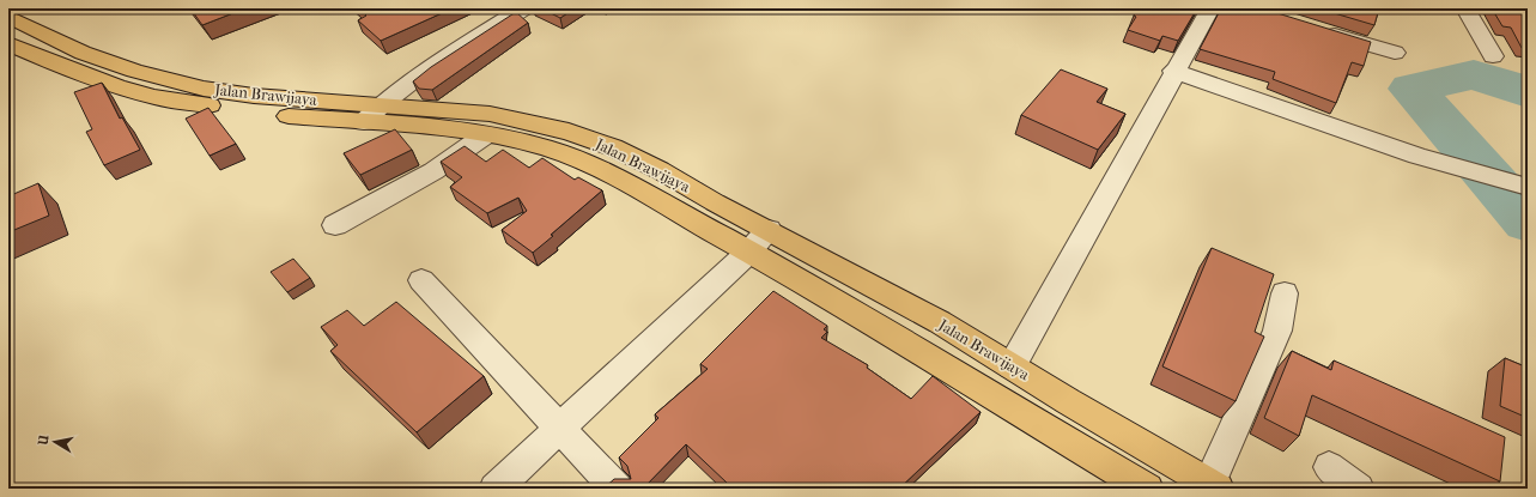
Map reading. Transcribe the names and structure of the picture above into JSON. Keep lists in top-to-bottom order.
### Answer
{
  "streets": {
    "highway": ["Jalan Brawijaya"]
  },
  "north": "left"
}
